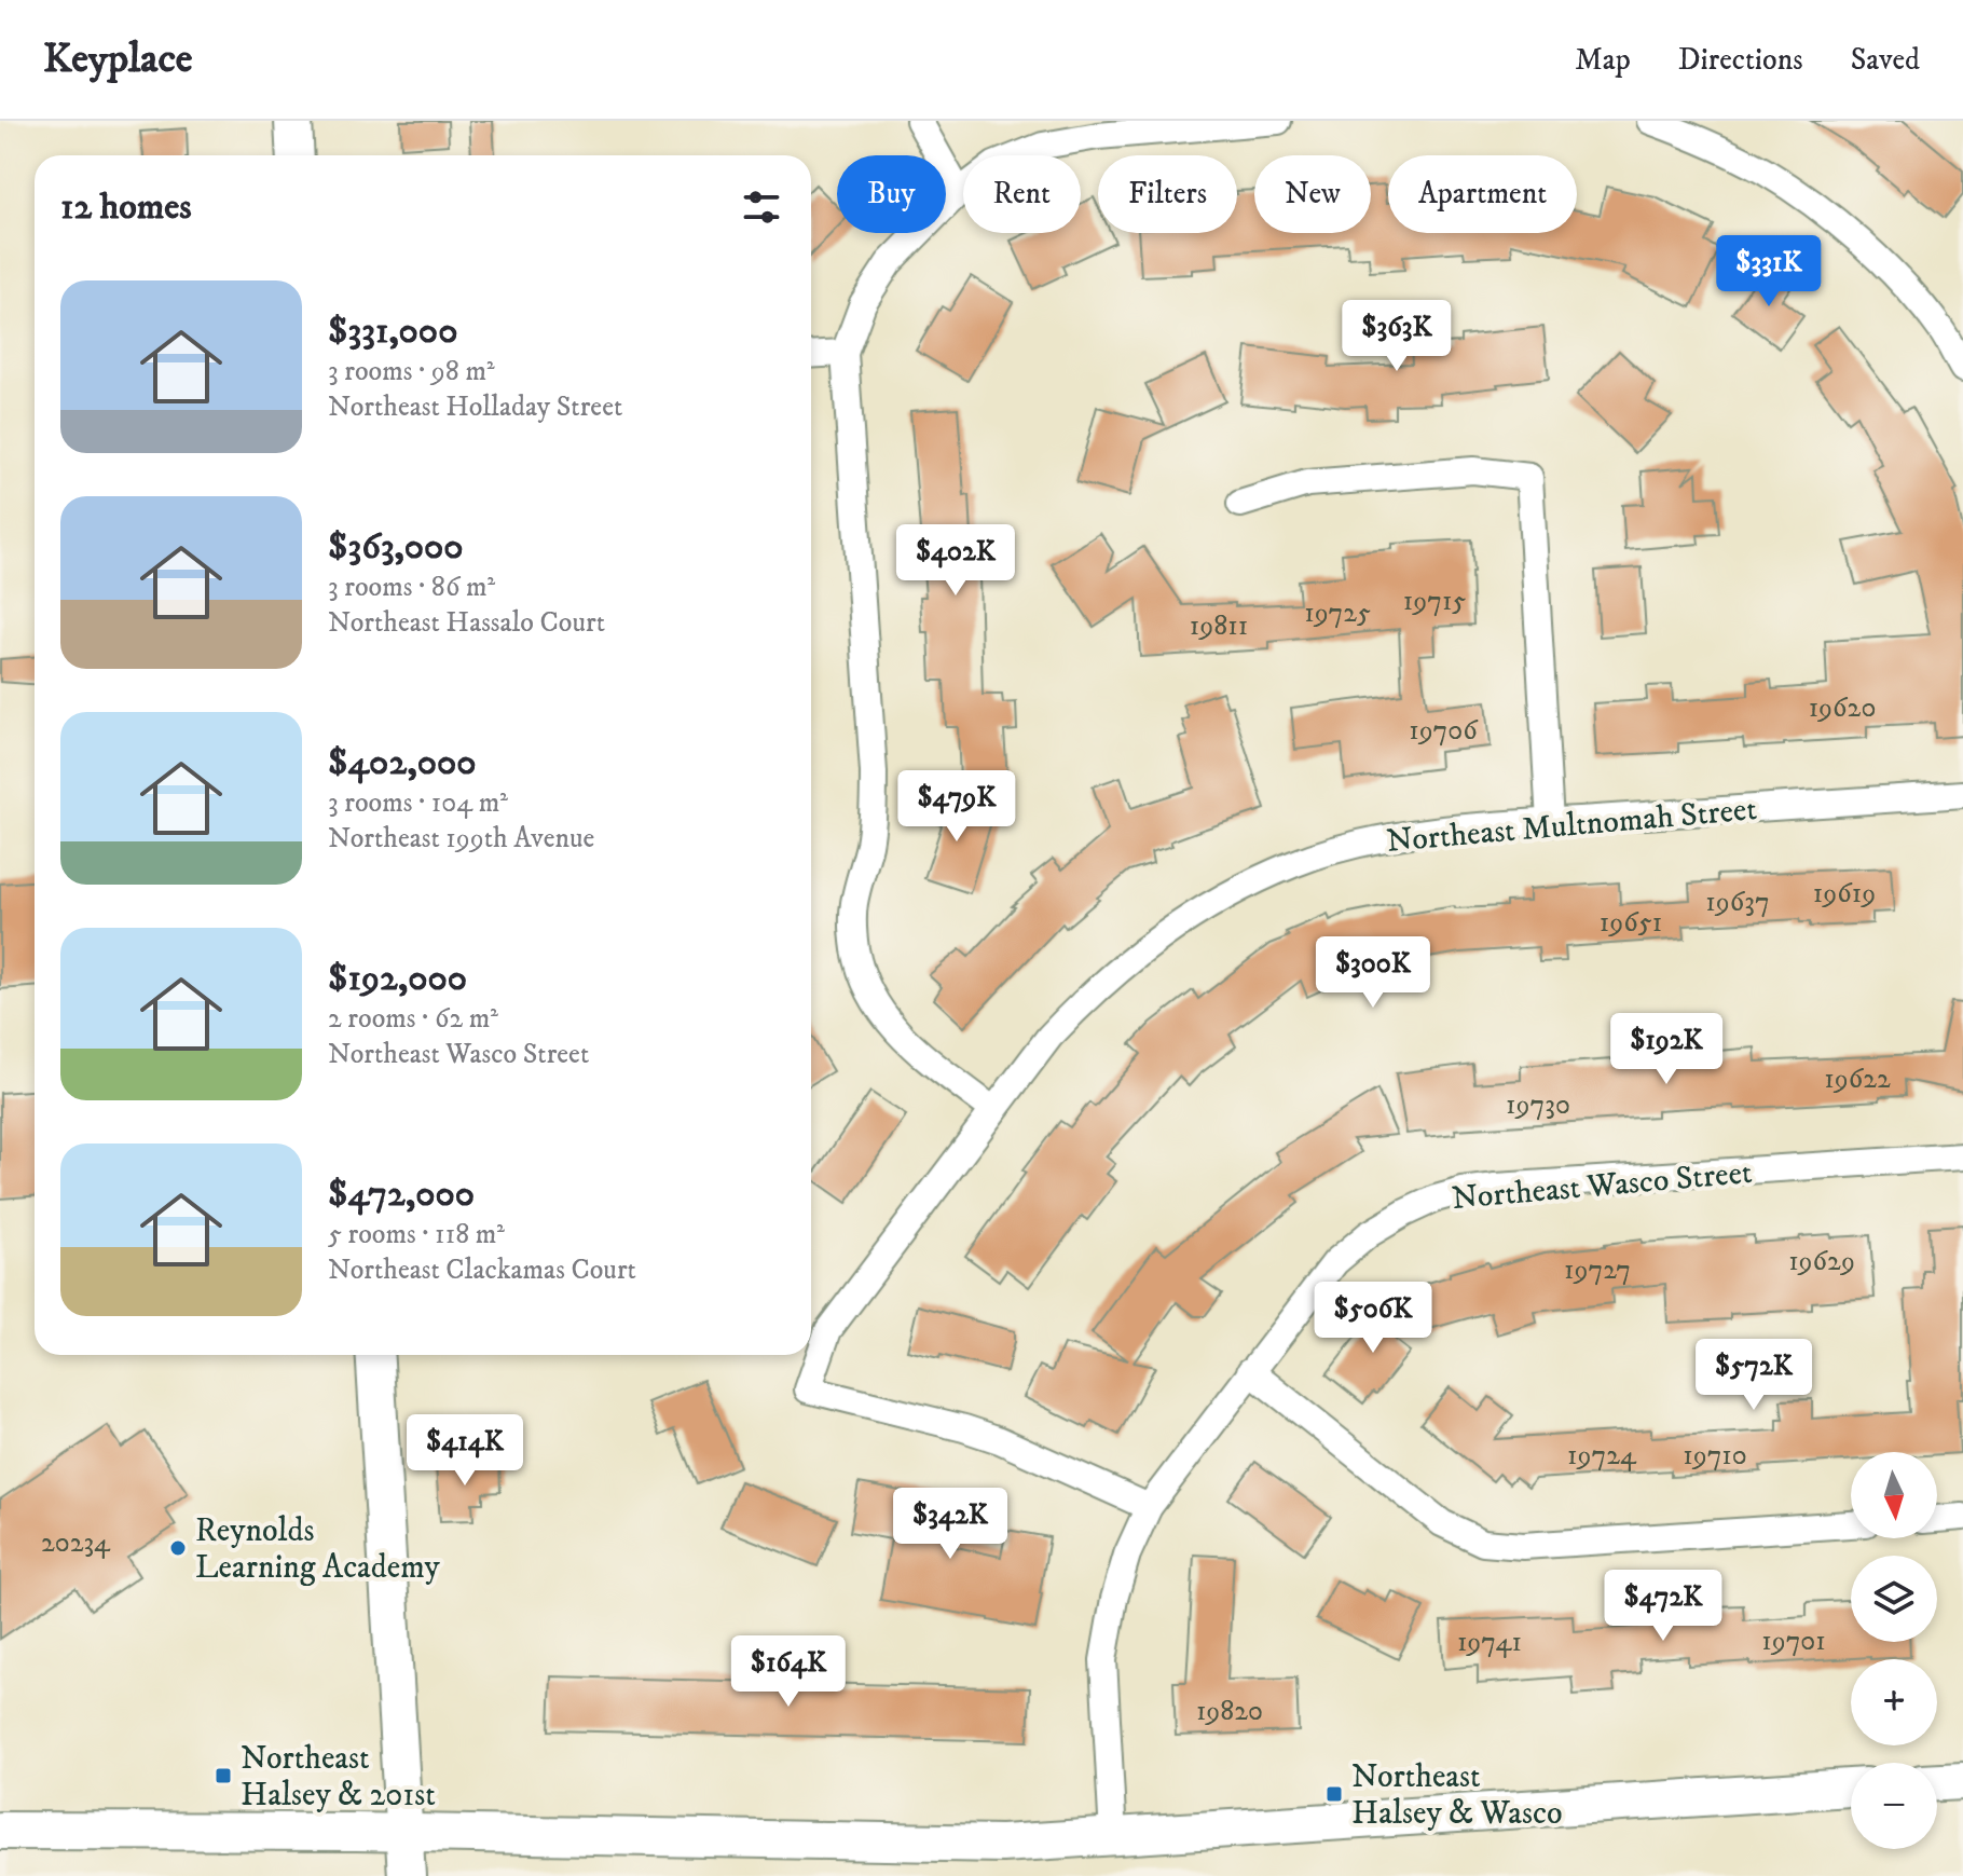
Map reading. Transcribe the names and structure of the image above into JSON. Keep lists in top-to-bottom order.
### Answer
{
  "streets": {
    "street": ["Northeast Multnomah Street", "Northeast Wasco Street"]
  },
  "crossings": [
    ["Northeast Multnomah Street", "Northeast Wasco Street"]
  ],
  "places": {
    "other": ["Reynolds Learning Academy"],
    "transit": ["Northeast Halsey & 201st", "Northeast Halsey & Wasco"]
  },
  "house_numbers": [
    "19715",
    "19725",
    "19811",
    "19620",
    "19706",
    "19619",
    "19637",
    "19651",
    "19622",
    "19730",
    "19629",
    "19727",
    "19724",
    "19710",
    "20234",
    "19701",
    "19741",
    "19820"
  ],
  "north": "bottom",
  "page": {
    "header": "Keyplace",
    "nav": ["Map", "Directions", "Saved"],
    "chip": [
      "Buy",
      "Rent",
      "Filters",
      "New",
      "Apartment"
    ],
    "heading": "12 homes",
    "price": [
      "$331K",
      "$363K",
      "$402K",
      "$479K",
      "$300K",
      "$192K",
      "$506K",
      "$572K",
      "$414K",
      "$342K",
      "$472K",
      "$164K"
    ],
    "list": [
      {
        "name": "$331,000",
        "note": "3 rooms · 98 m² · Northeast Holladay Street"
      },
      {
        "name": "$363,000",
        "note": "3 rooms · 86 m² · Northeast Hassalo Court"
      },
      {
        "name": "$402,000",
        "note": "3 rooms · 104 m² · Northeast 199th Avenue"
      },
      {
        "name": "$192,000",
        "note": "2 rooms · 62 m² · Northeast Wasco Street"
      },
      {
        "name": "$472,000",
        "note": "5 rooms · 118 m² · Northeast Clackamas Court"
      }
    ],
    "map_buttons": ["+", "−"]
  }
}
